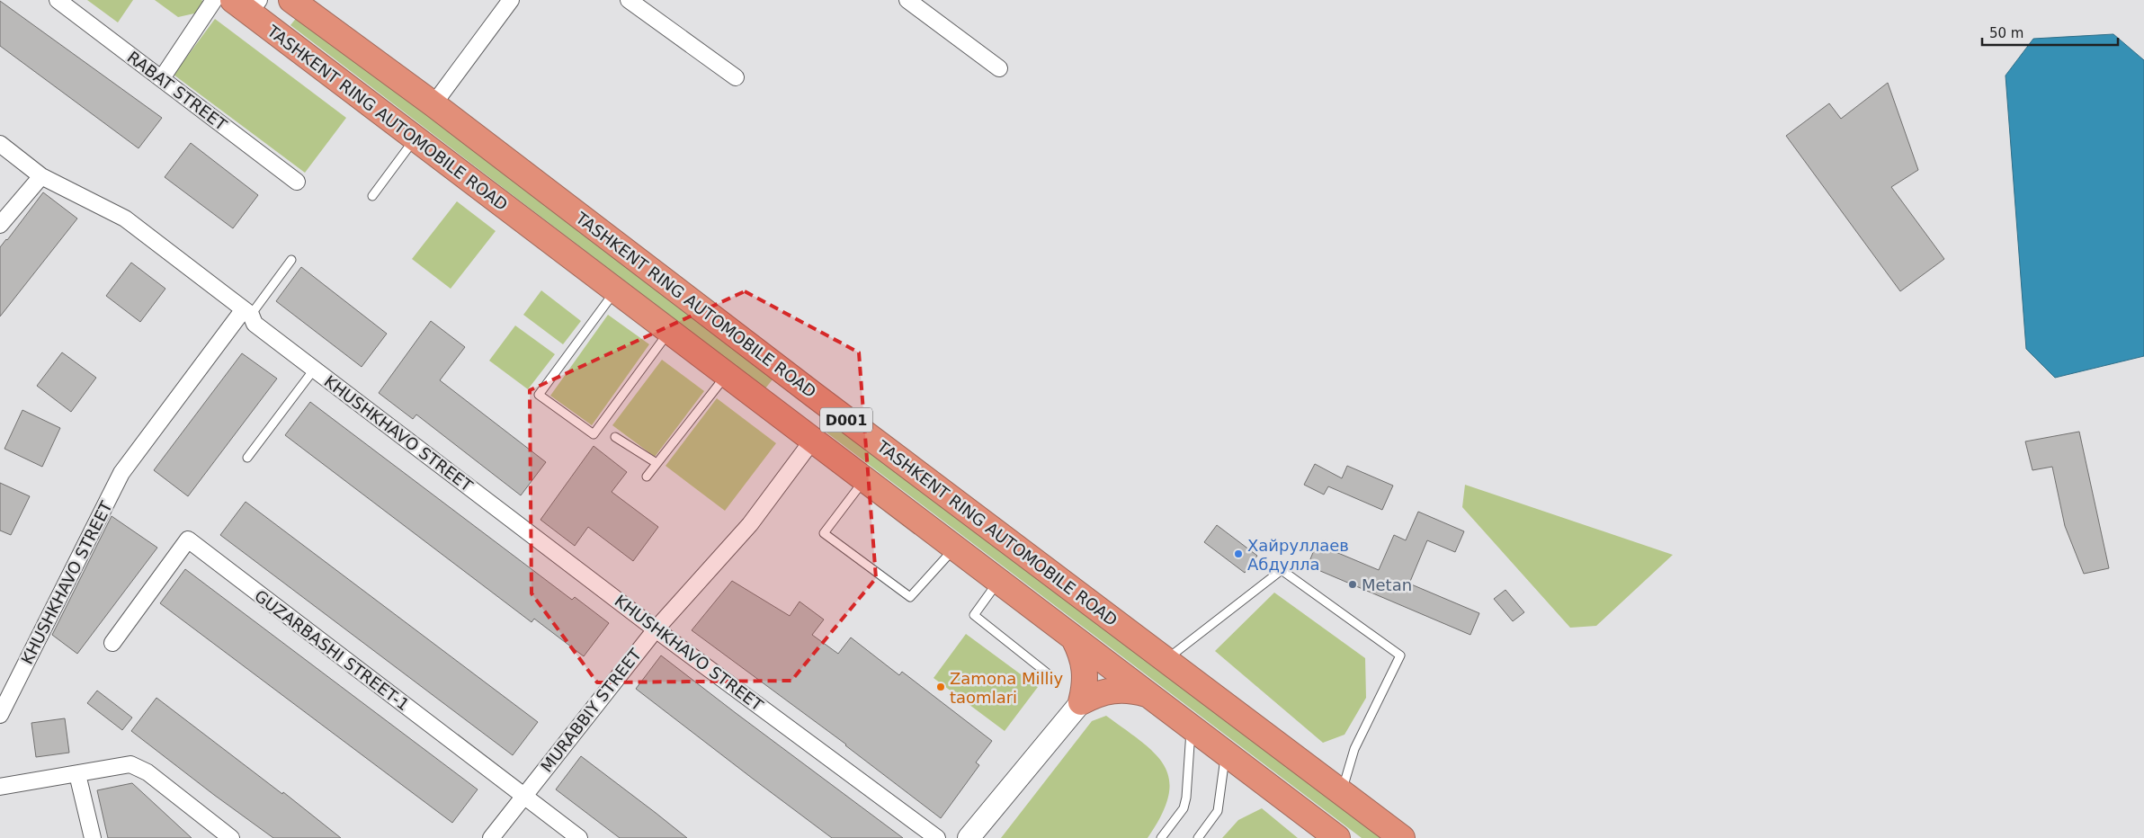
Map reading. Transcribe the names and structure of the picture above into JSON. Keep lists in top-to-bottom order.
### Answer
{
  "streets": {
    "highway": ["TASHKENT RING AUTOMOBILE ROAD", "D001"],
    "street": [
      "RABAT STREET",
      "KHUSHKHAVO STREET",
      "GUZARBASHI STREET-1",
      "MURABBIY STREET"
    ]
  },
  "crossings": [
    ["TASHKENT RING AUTOMOBILE ROAD", "MURABBIY STREET"],
    ["KHUSHKHAVO STREET", "MURABBIY STREET"],
    ["GUZARBASHI STREET-1", "MURABBIY STREET"]
  ],
  "places": ["Хайруллаев Абдулла", "Metan", "Zamona Milliy taomlari"],
  "scale_bar": "50 m"
}
